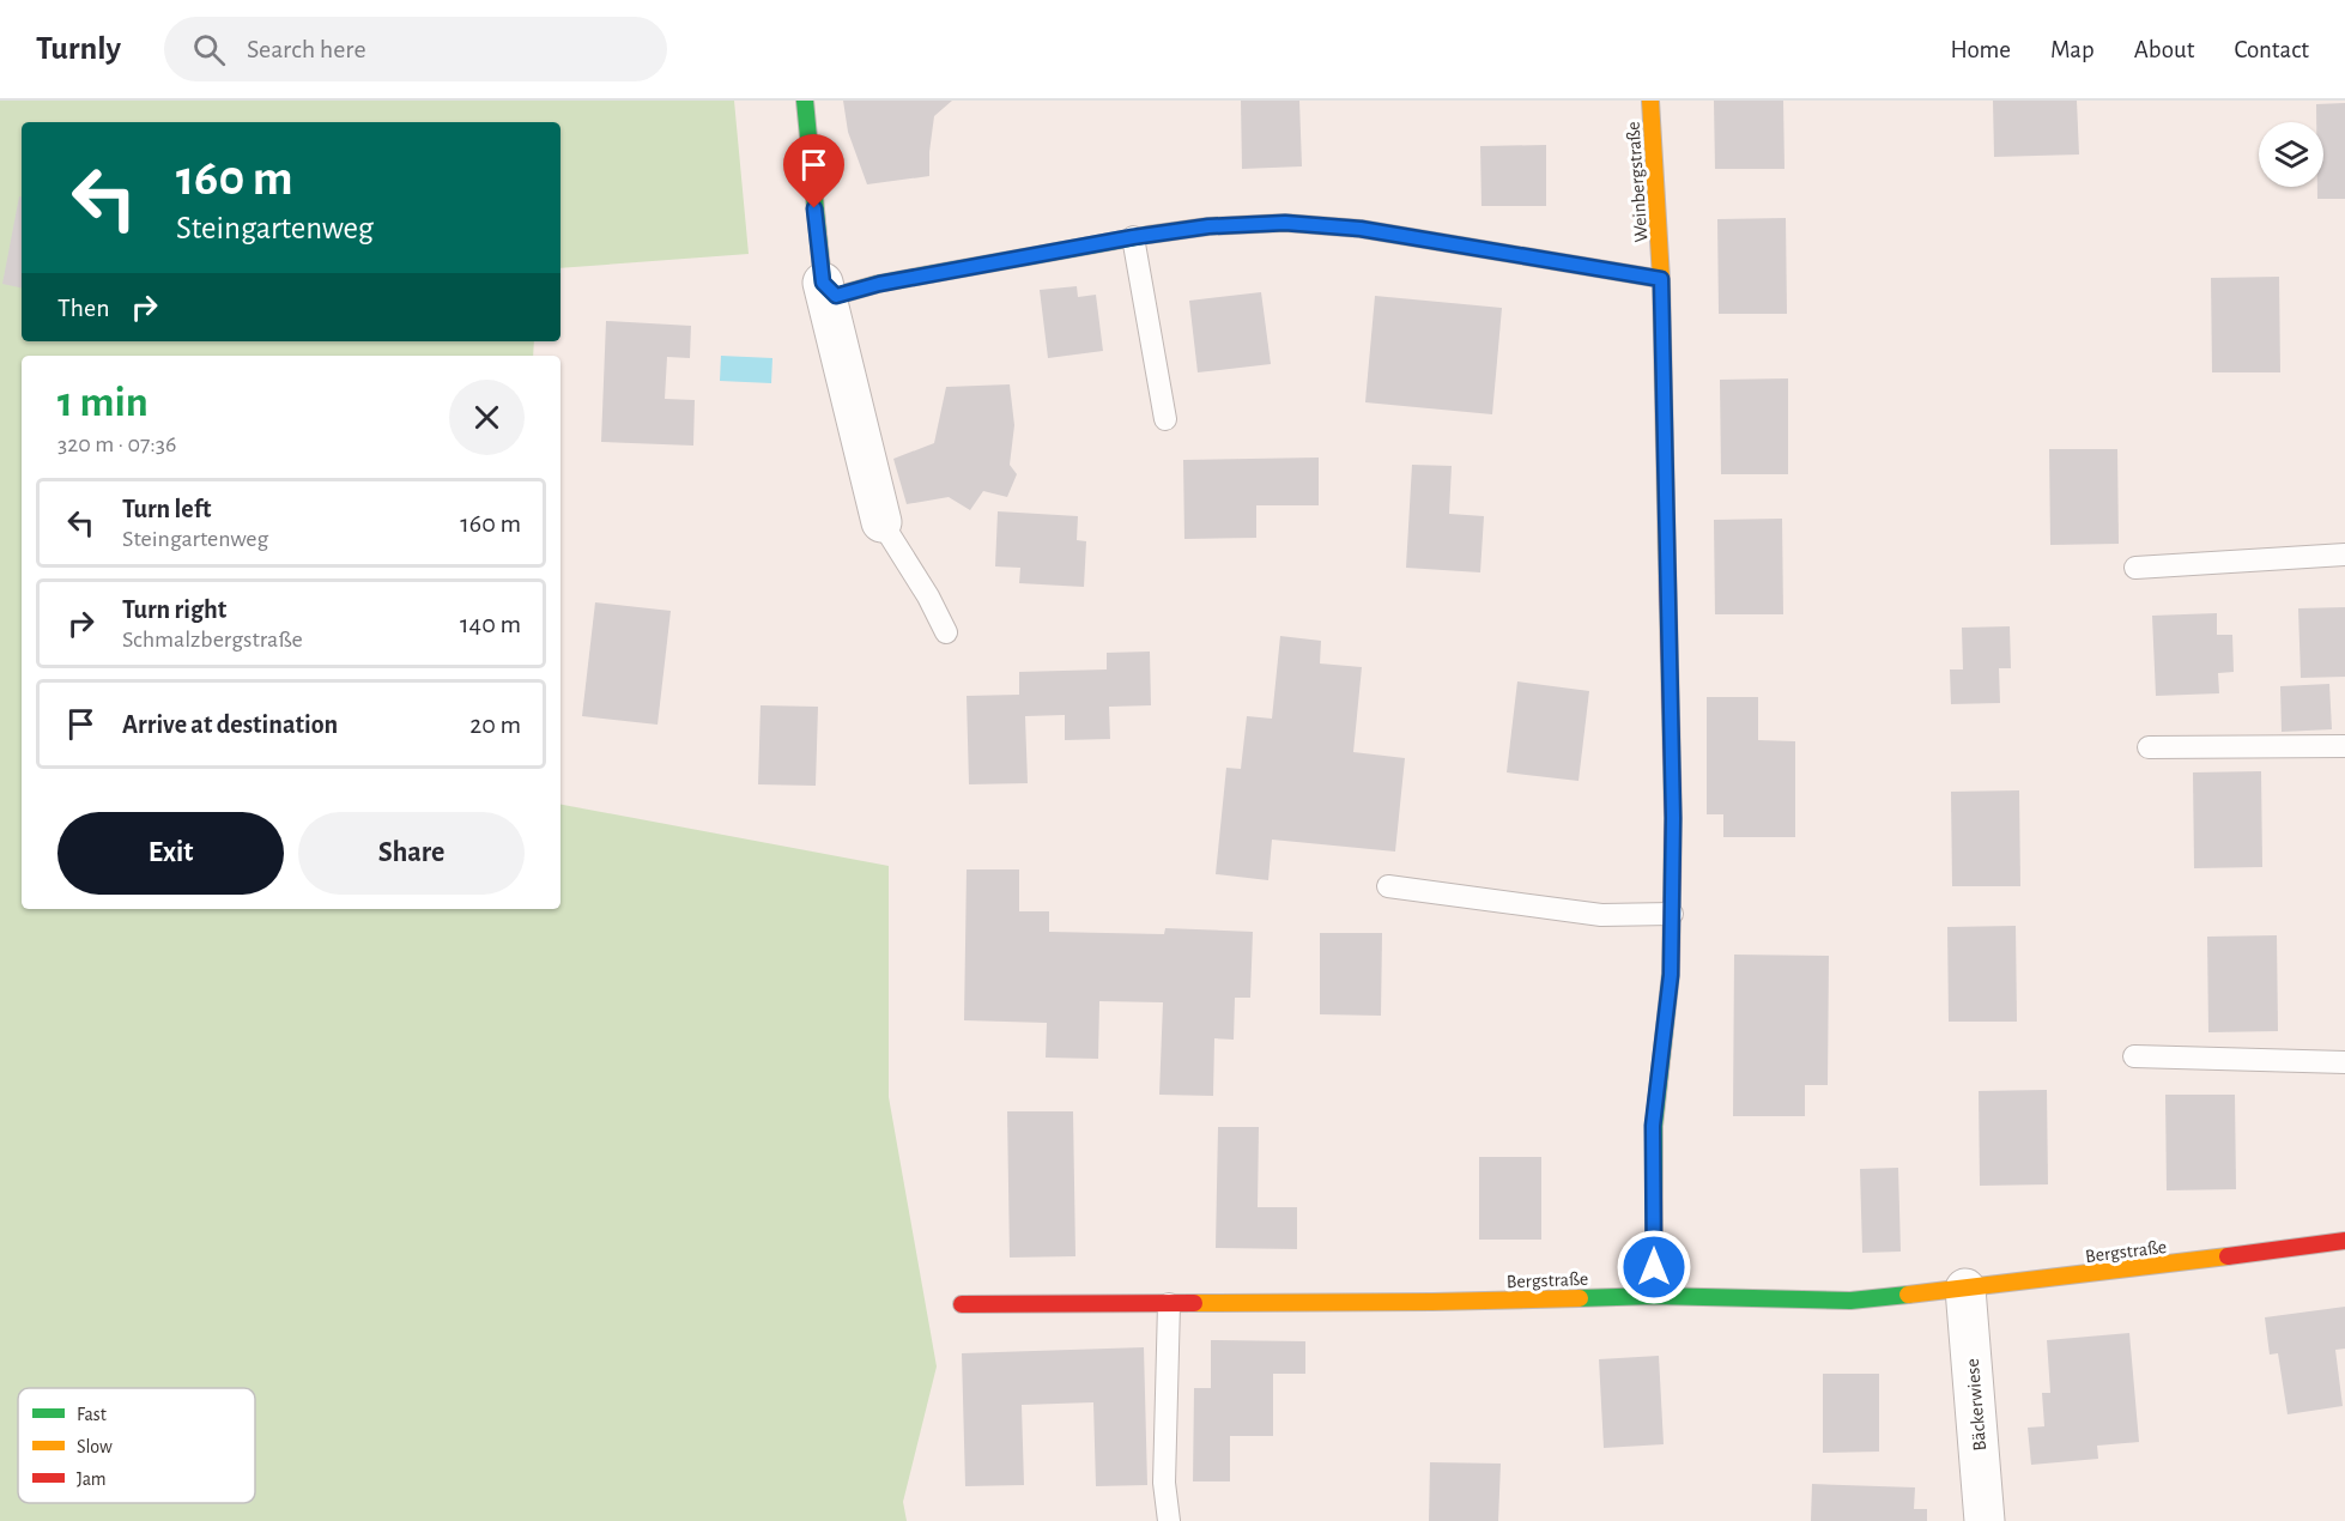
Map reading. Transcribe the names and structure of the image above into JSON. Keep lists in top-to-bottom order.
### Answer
{
  "streets": {
    "street": ["Weinbergstraße", "Bergstraße", "Bäckerwiese"]
  },
  "crossings": [
    ["Weinbergstraße", "Bergstraße"],
    ["Bergstraße", "Bäckerwiese"]
  ],
  "legend": ["Fast", "Slow", "Jam"],
  "page": {
    "header": "Turnly",
    "search": "Search here",
    "nav": [
      "Home",
      "Map",
      "About",
      "Contact"
    ],
    "turn": ["160 m", "Steingartenweg"],
    "then": "Then",
    "heading": ["1 min", "320 m · 07:36"],
    "list": [
      {
        "name": "Turn left",
        "note": "Steingartenweg",
        "value": "160 m"
      },
      {
        "name": "Turn right",
        "note": "Schmalzbergstraße",
        "value": "140 m"
      },
      {
        "name": "Arrive at destination",
        "value": "20 m"
      }
    ],
    "buttons": ["Exit", "Share"]
  }
}
